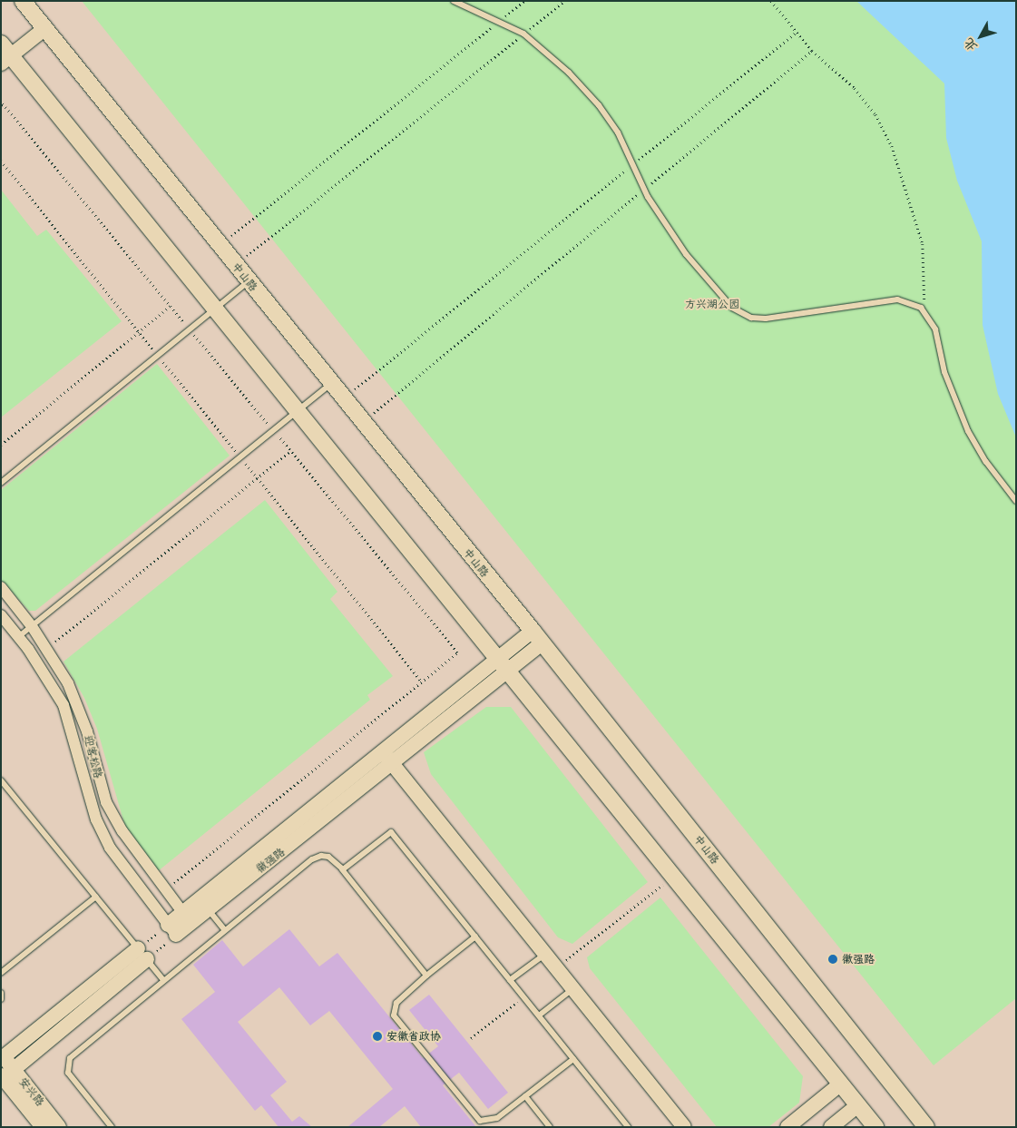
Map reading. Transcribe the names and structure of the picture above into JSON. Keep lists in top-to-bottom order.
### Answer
{
  "streets": {
    "main road": ["中山路"],
    "street": ["迎客松路", "徽强路", "安兴路"]
  },
  "crossings": [
    ["中山路", "徽强路"],
    ["迎客松路", "徽强路"]
  ],
  "parks": ["方兴湖公园"],
  "places": ["徽强路", "安徽省政协"],
  "north": "bottom left"
}
